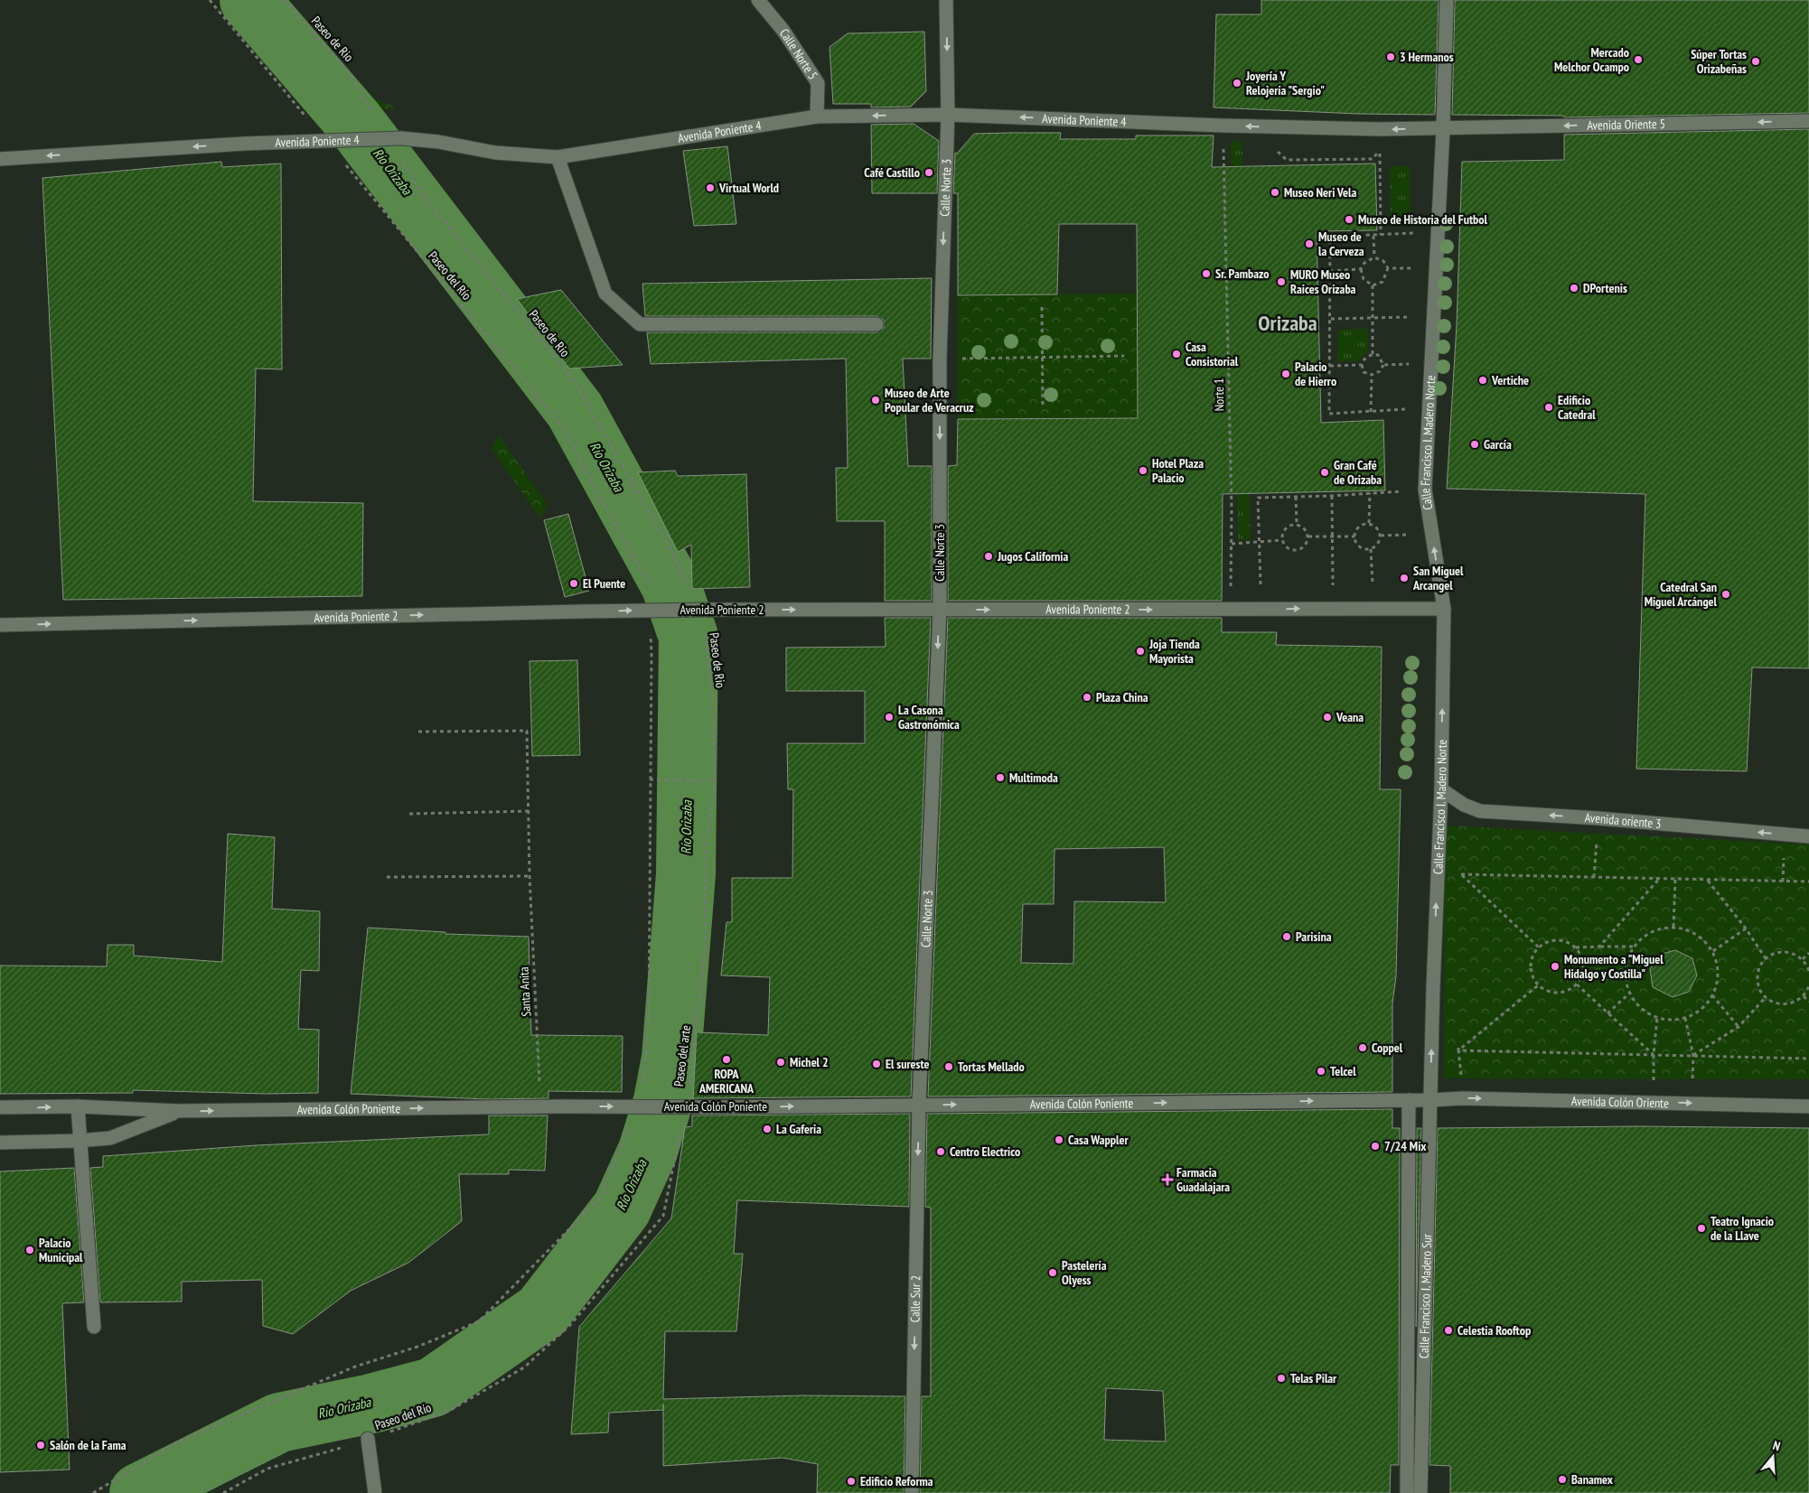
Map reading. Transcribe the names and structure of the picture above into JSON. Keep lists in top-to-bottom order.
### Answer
{
  "streets": {
    "street": [
      "Calle Norte 5",
      "Avenida Poniente 4",
      "Avenida Oriente 5",
      "Calle Norte 3",
      "Calle Francisco I. Madero Norte",
      "Avenida Poniente 2",
      "Avenida oriente 3",
      "Avenida Colón Oriente",
      "Avenida Colón Poniente",
      "Calle Francisco I. Madero Sur",
      "Calle Sur 2"
    ],
    "path": [
      "Paseo de Rio",
      "Paseo del Río",
      "Norte 1",
      "Santa Anita",
      "Paseo del arte"
    ]
  },
  "crossings": [
    ["Paseo de Rio", "Paseo del arte"],
    ["Calle Norte 5", "Avenida Poniente 4"],
    ["Avenida Poniente 4", "Avenida Oriente 5"],
    ["Avenida Poniente 4", "Calle Norte 3"],
    ["Avenida Poniente 4", "Norte 1"],
    ["Avenida Poniente 4", "Calle Francisco I. Madero Norte"],
    ["Avenida Oriente 5", "Calle Francisco I. Madero Norte"],
    ["Calle Norte 3", "Avenida Poniente 2"],
    ["Calle Norte 3", "Avenida Colón Poniente"],
    ["Calle Norte 3", "Calle Sur 2"],
    ["Norte 1", "Avenida Poniente 2"],
    ["Calle Francisco I. Madero Norte", "Avenida Poniente 2"],
    ["Calle Francisco I. Madero Norte", "Avenida oriente 3"],
    ["Calle Francisco I. Madero Norte", "Avenida Colón Oriente"],
    ["Calle Francisco I. Madero Norte", "Avenida Colón Poniente"],
    ["Calle Francisco I. Madero Norte", "Calle Francisco I. Madero Sur"],
    ["Santa Anita", "Avenida Colón Poniente"],
    ["Avenida Colón Oriente", "Avenida Colón Poniente"],
    ["Avenida Colón Oriente", "Calle Francisco I. Madero Sur"],
    ["Avenida Colón Poniente", "Calle Francisco I. Madero Sur"],
    ["Avenida Colón Poniente", "Calle Sur 2"]
  ],
  "one_way": [
    "Avenida Poniente 4",
    "Avenida Oriente 5",
    "Calle Norte 3",
    "Calle Francisco I. Madero Norte",
    "Avenida Poniente 2",
    "Avenida oriente 3",
    "Avenida Colón Oriente",
    "Avenida Colón Poniente",
    "Calle Sur 2"
  ],
  "districts": ["Orizaba"],
  "water": ["Río Orizaba"],
  "places": {
    "other": [
      "3 Hermanos",
      "Mercado Melchor Ocampo",
      "Súper Tortas Orizabeñas",
      "Joyería Y Relojería \"Sergio\"",
      "Café Castillo",
      "Virtual World",
      "Museo Neri Vela",
      "Museo de Historia del Futbol",
      "Museo de la Cerveza",
      "Sr. Pambazo",
      "MURO Museo Raices Orizaba",
      "DPortenis",
      "Casa Consistorial",
      "Palacio de Hierro",
      "Vertiche",
      "Museo de Arte Popular de Veracruz",
      "Edificio Catedral",
      "García",
      "Hotel Plaza Palacio",
      "Gran Café de Orizaba",
      "Jugos California",
      "San Miguel Arcangel",
      "El Puente",
      "Catedral San Miguel Arcángel",
      "Joja Tienda Mayorista",
      "Plaza China",
      "La Casona Gastronómica",
      "Veana",
      "Multimoda",
      "Parisina",
      "Monumento a \"Miguel Hidalgo y Costilla\"",
      "Coppel",
      "ROPA AMERICANA",
      "Michel 2",
      "El sureste",
      "Tortas Mellado",
      "Telcel",
      "La Gaferia",
      "Casa Wappler",
      "7/24 Mix",
      "Centro Electrico",
      "Teatro Ignacio de la Llave",
      "Palacio Municipal",
      "Pastelería Olyess",
      "Celestia Rooftop",
      "Telas Pilar",
      "Salón de la Fama",
      "Banamex",
      "Edificio Reforma"
    ],
    "health": ["Farmacia Guadalajara"]
  },
  "north": "top"
}
